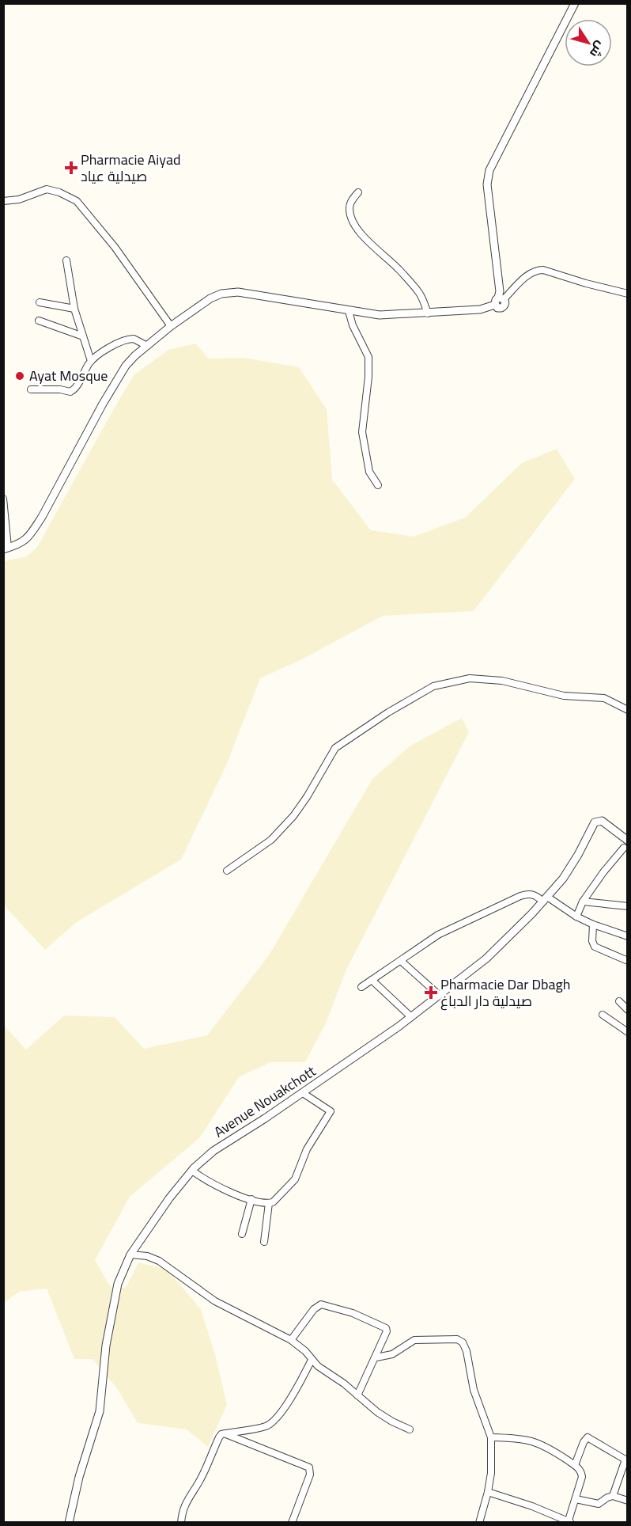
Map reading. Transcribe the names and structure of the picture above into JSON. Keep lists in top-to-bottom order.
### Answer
{
  "streets": {
    "street": ["Avenue Nouakchott"]
  },
  "places": {
    "health": ["Pharmacie Aiyad صيدلية عياد", "Pharmacie Dar Dbagh صيدلية دار الدباغ"],
    "other": ["Ayat Mosque"]
  },
  "north": "bottom right"
}
